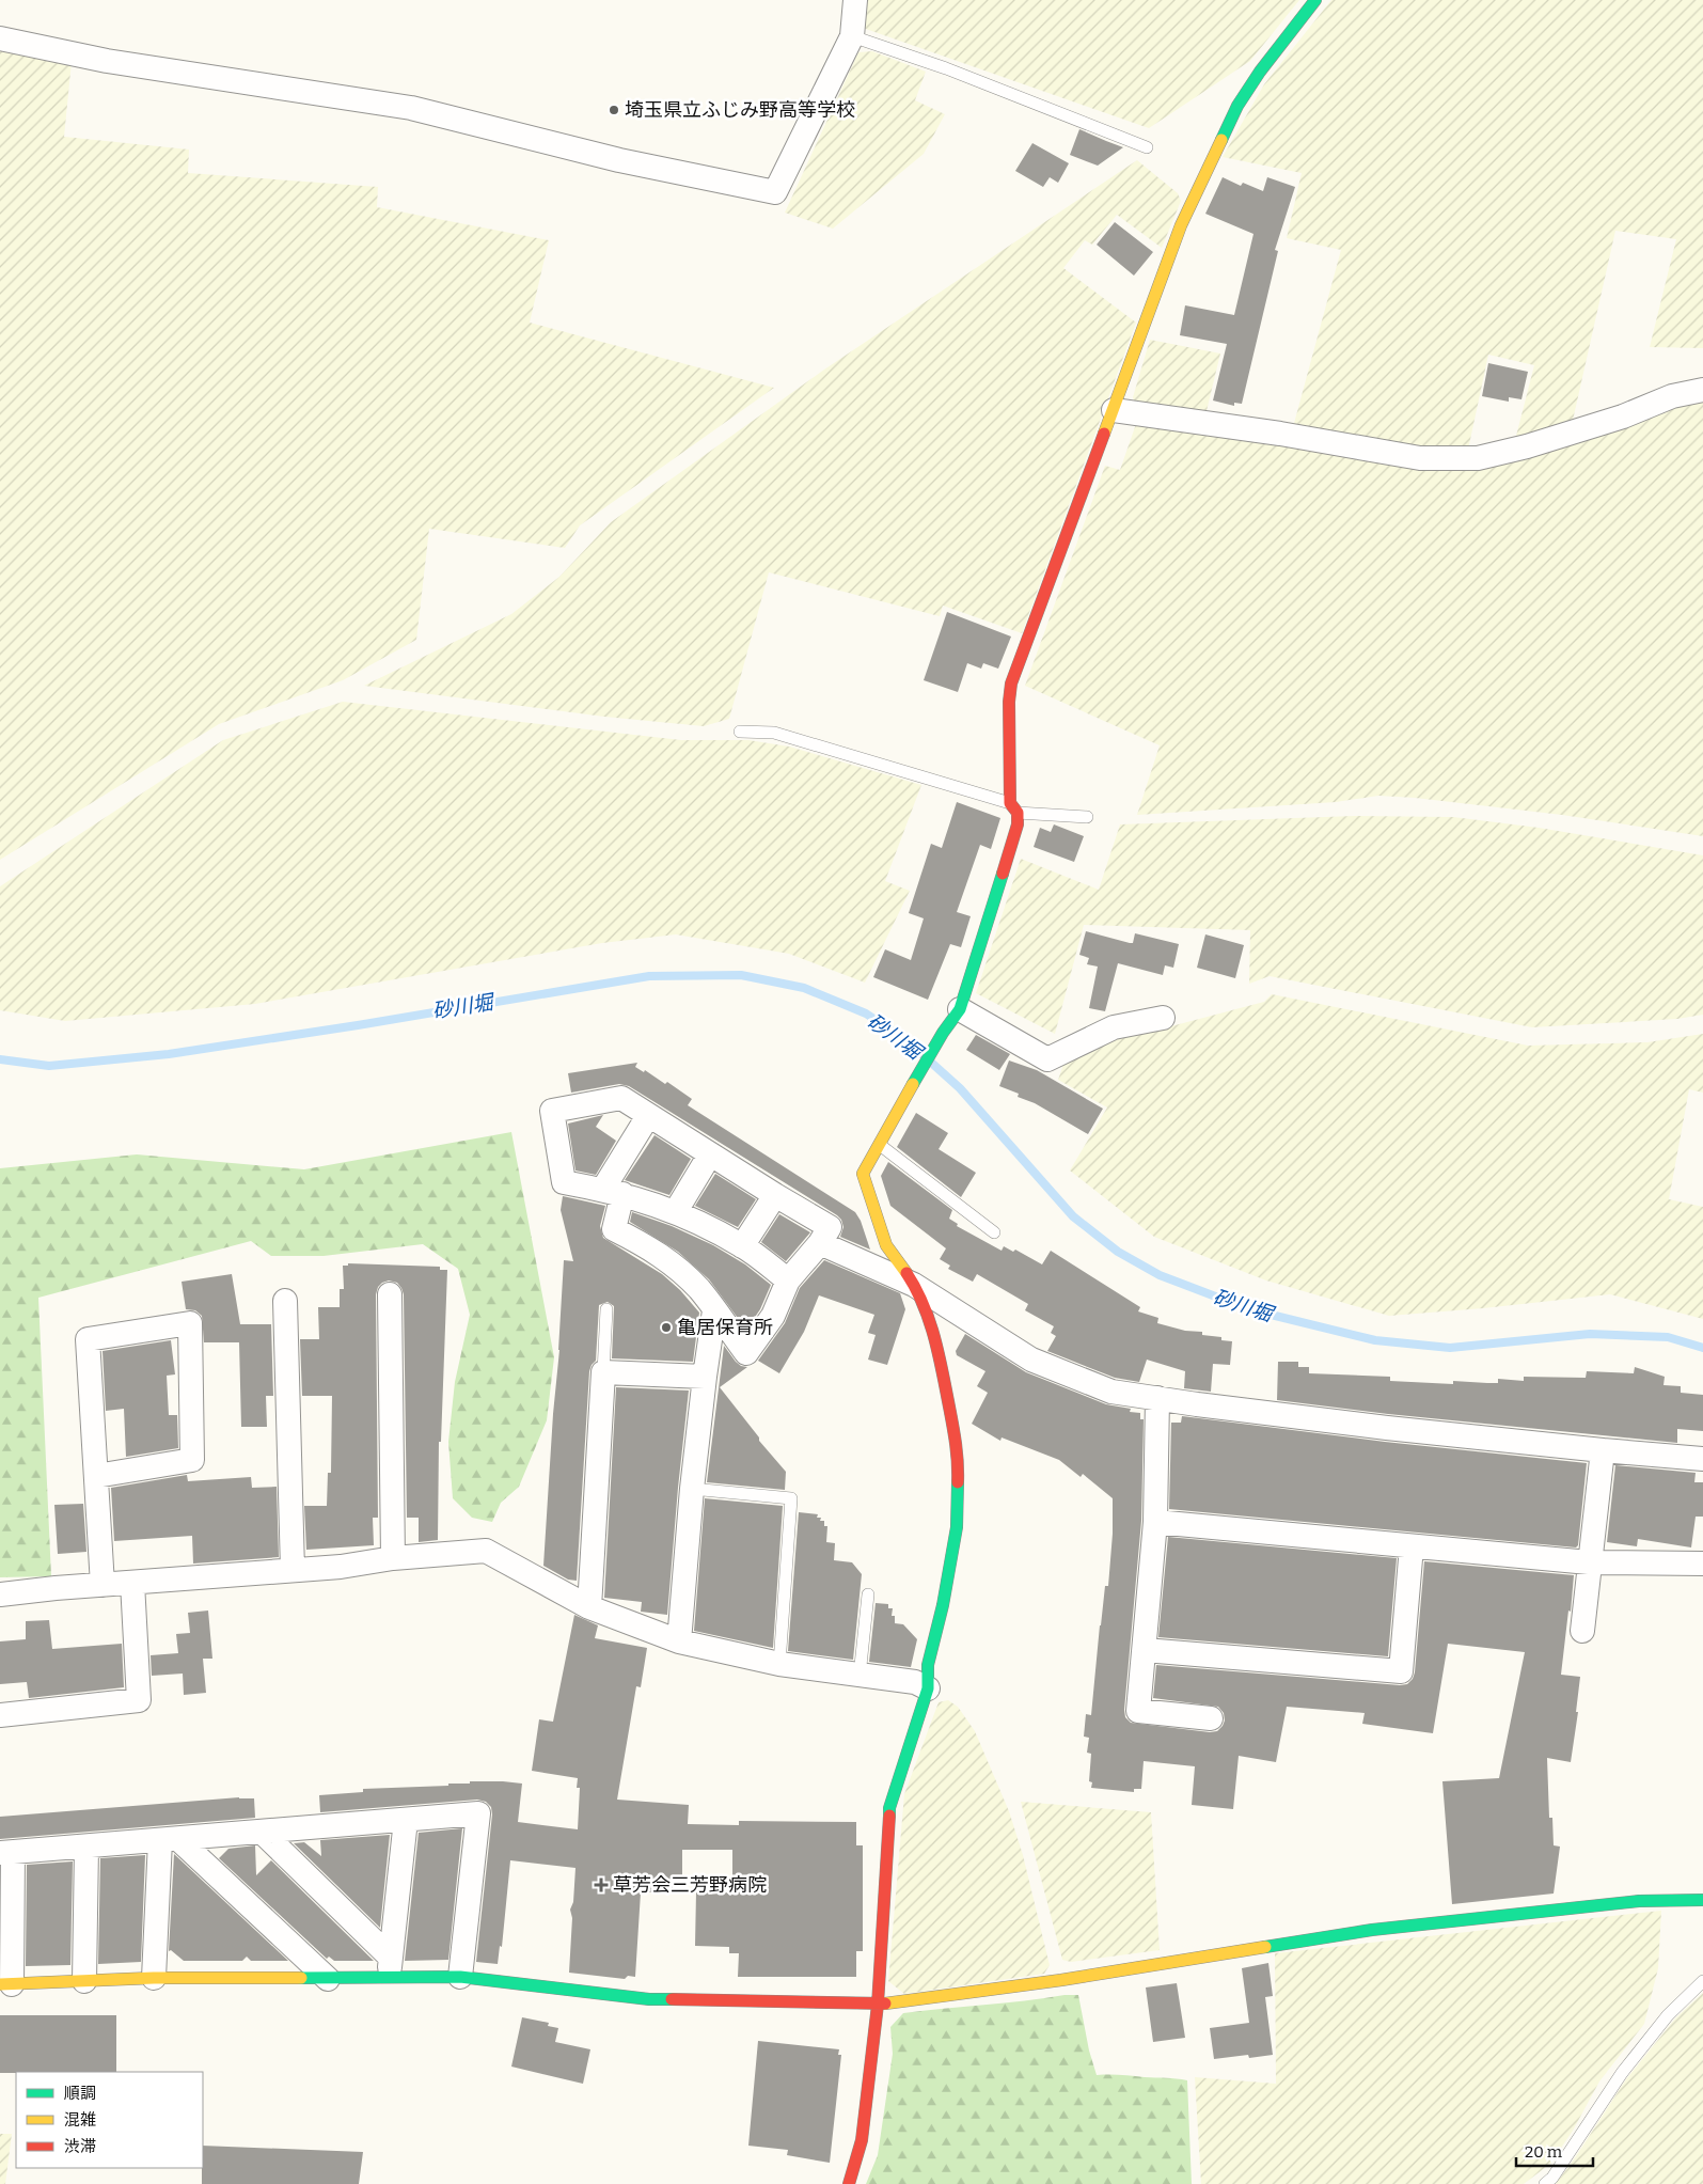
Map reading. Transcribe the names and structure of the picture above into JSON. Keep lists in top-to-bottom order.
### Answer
{
  "water": ["砂川堀"],
  "places": {
    "other": ["埼玉県立ふじみ野高等学校", "亀居保育所"],
    "health": ["草芳会三芳野病院"]
  },
  "legend": ["順調", "混雑", "渋滞"],
  "scale_bar": "20 m"
}
